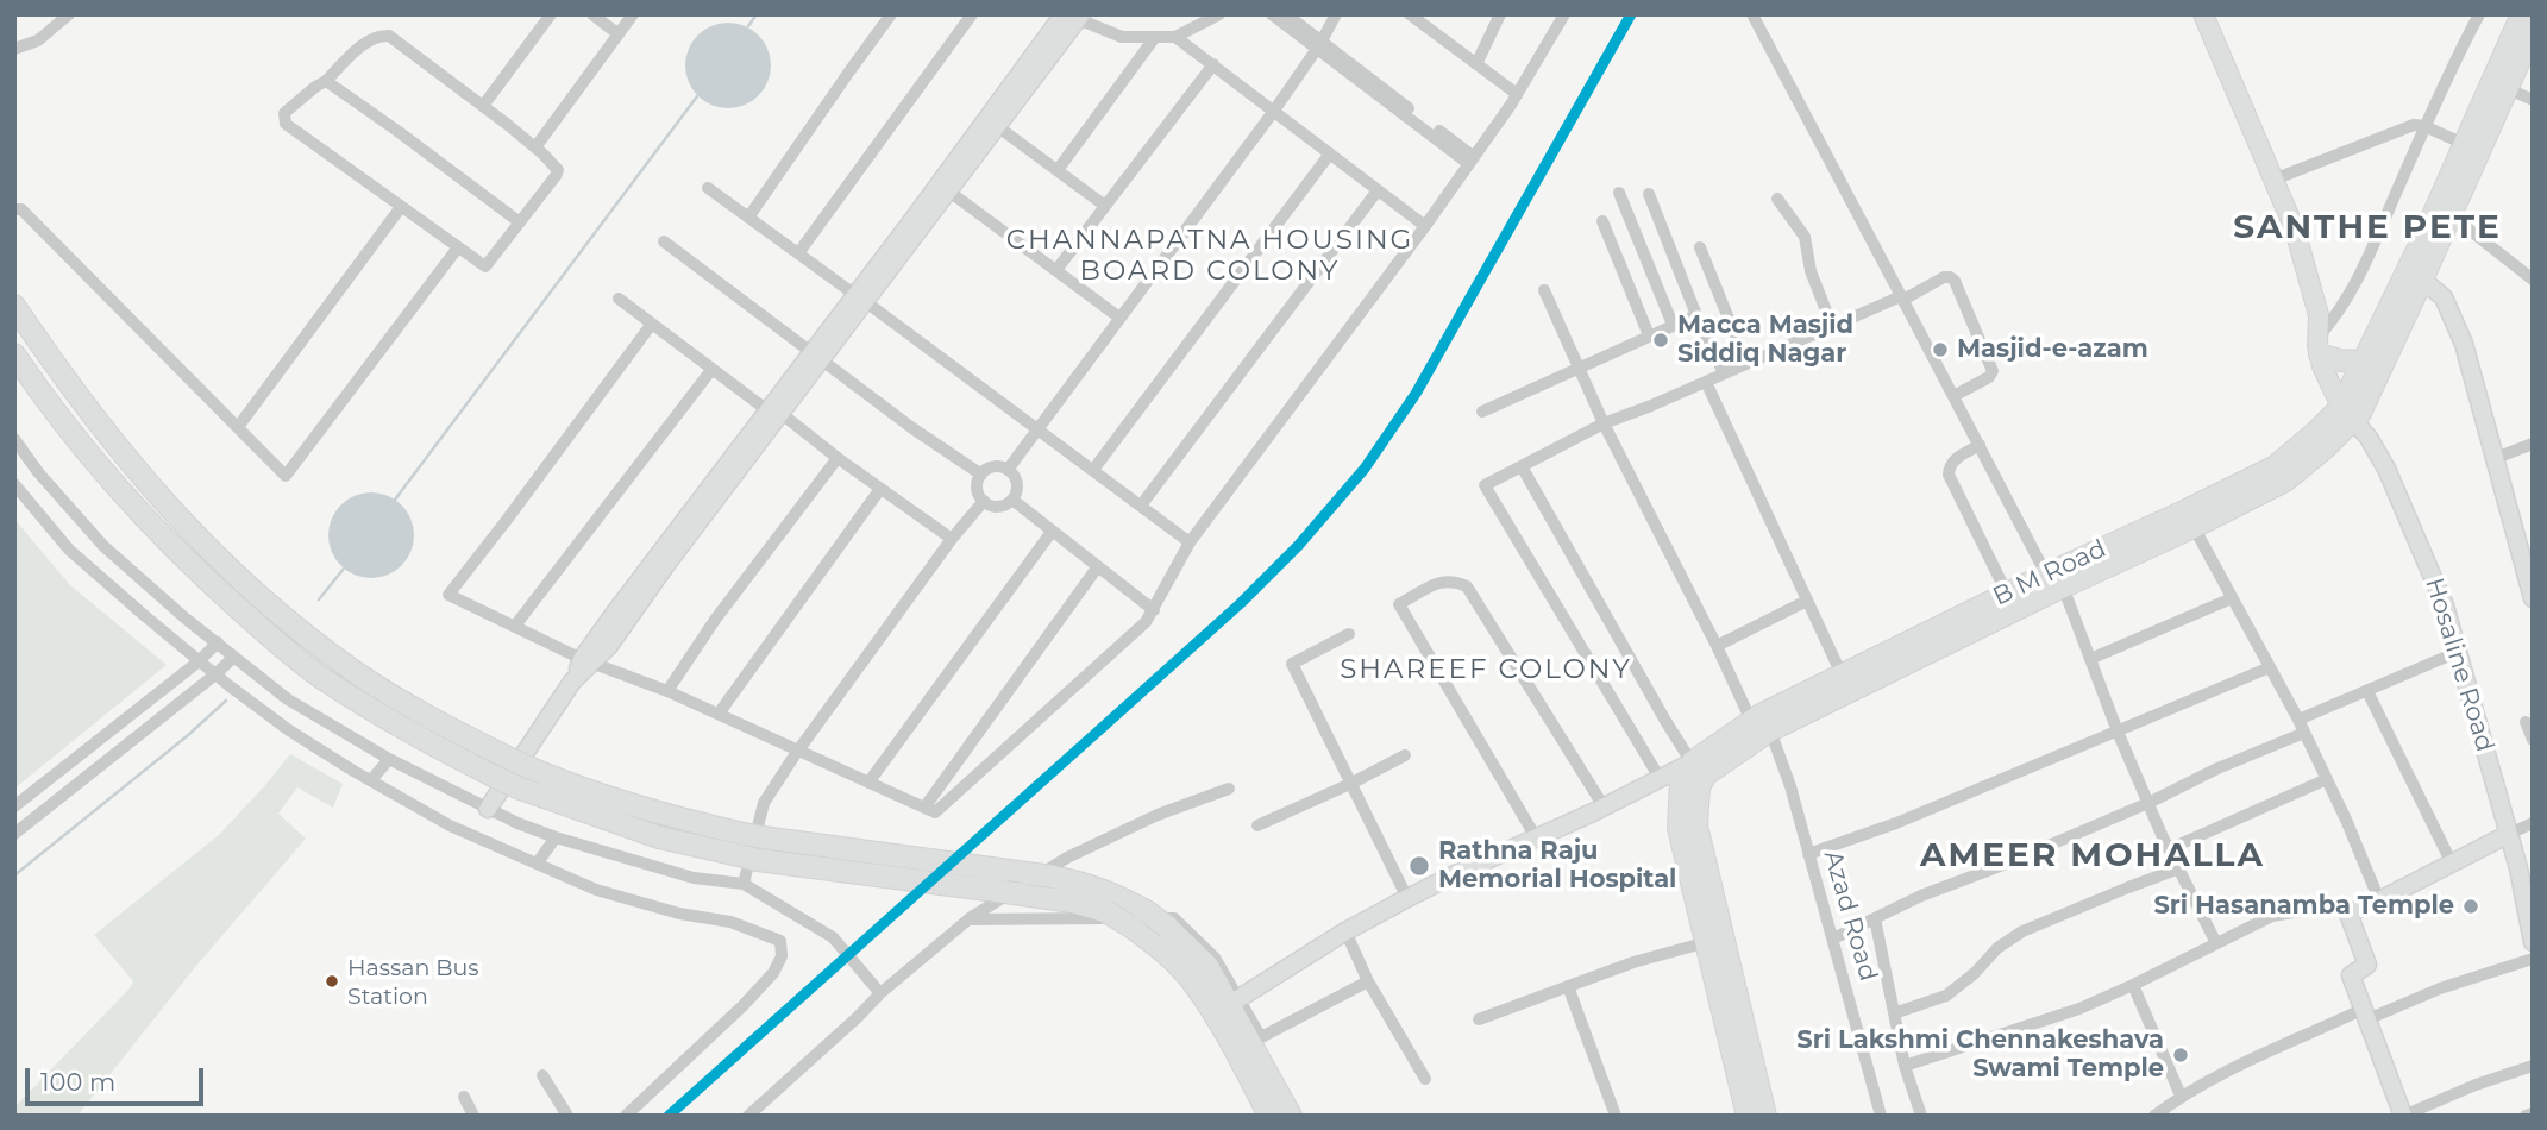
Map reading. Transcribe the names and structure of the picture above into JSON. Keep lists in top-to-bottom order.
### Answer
{
  "streets": {
    "highway": ["B M Road"],
    "street": ["Hosaline Road", "Azad Road"]
  },
  "crossings": [
    ["B M Road", "Hosaline Road"],
    ["B M Road", "Azad Road"]
  ],
  "districts": [
    "SANTHE PETE",
    "CHANNAPATNA HOUSING BOARD COLONY",
    "SHAREEF COLONY",
    "AMEER MOHALLA"
  ],
  "places": [
    "Macca Masjid Siddiq Nagar",
    "Masjid-e-azam",
    "Rathna Raju Memorial Hospital",
    "Sri Hasanamba Temple",
    "Hassan Bus Station",
    "Sri Lakshmi Chennakeshava Swami Temple"
  ],
  "scale_bar": "100 m"
}
